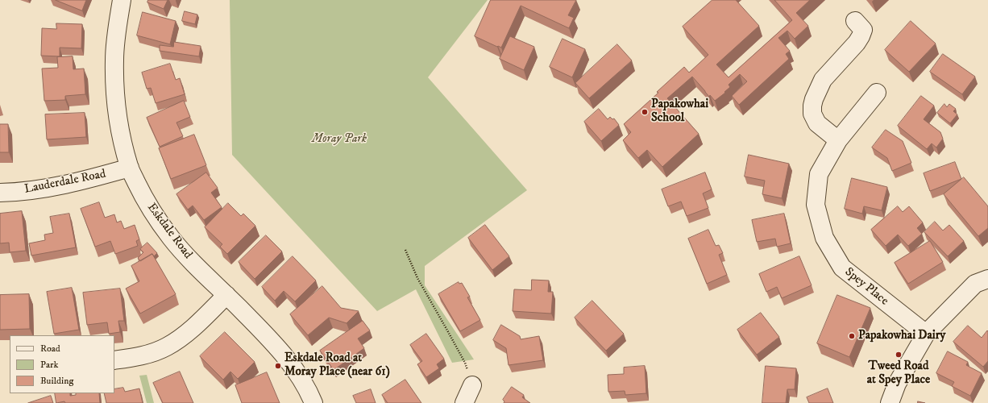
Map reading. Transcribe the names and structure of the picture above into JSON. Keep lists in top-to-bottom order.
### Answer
{
  "streets": {
    "street": ["Lauderdale Road", "Eskdale Road", "Spey Place"]
  },
  "crossings": [
    ["Lauderdale Road", "Eskdale Road"]
  ],
  "parks": ["Moray Park"],
  "places": [
    "Papakowhai School",
    "Papakowhai Dairy",
    "Tweed Road at Spey Place",
    "Eskdale Road at Moray Place (near 61)"
  ],
  "legend": ["Road", "Park", "Building"]
}
